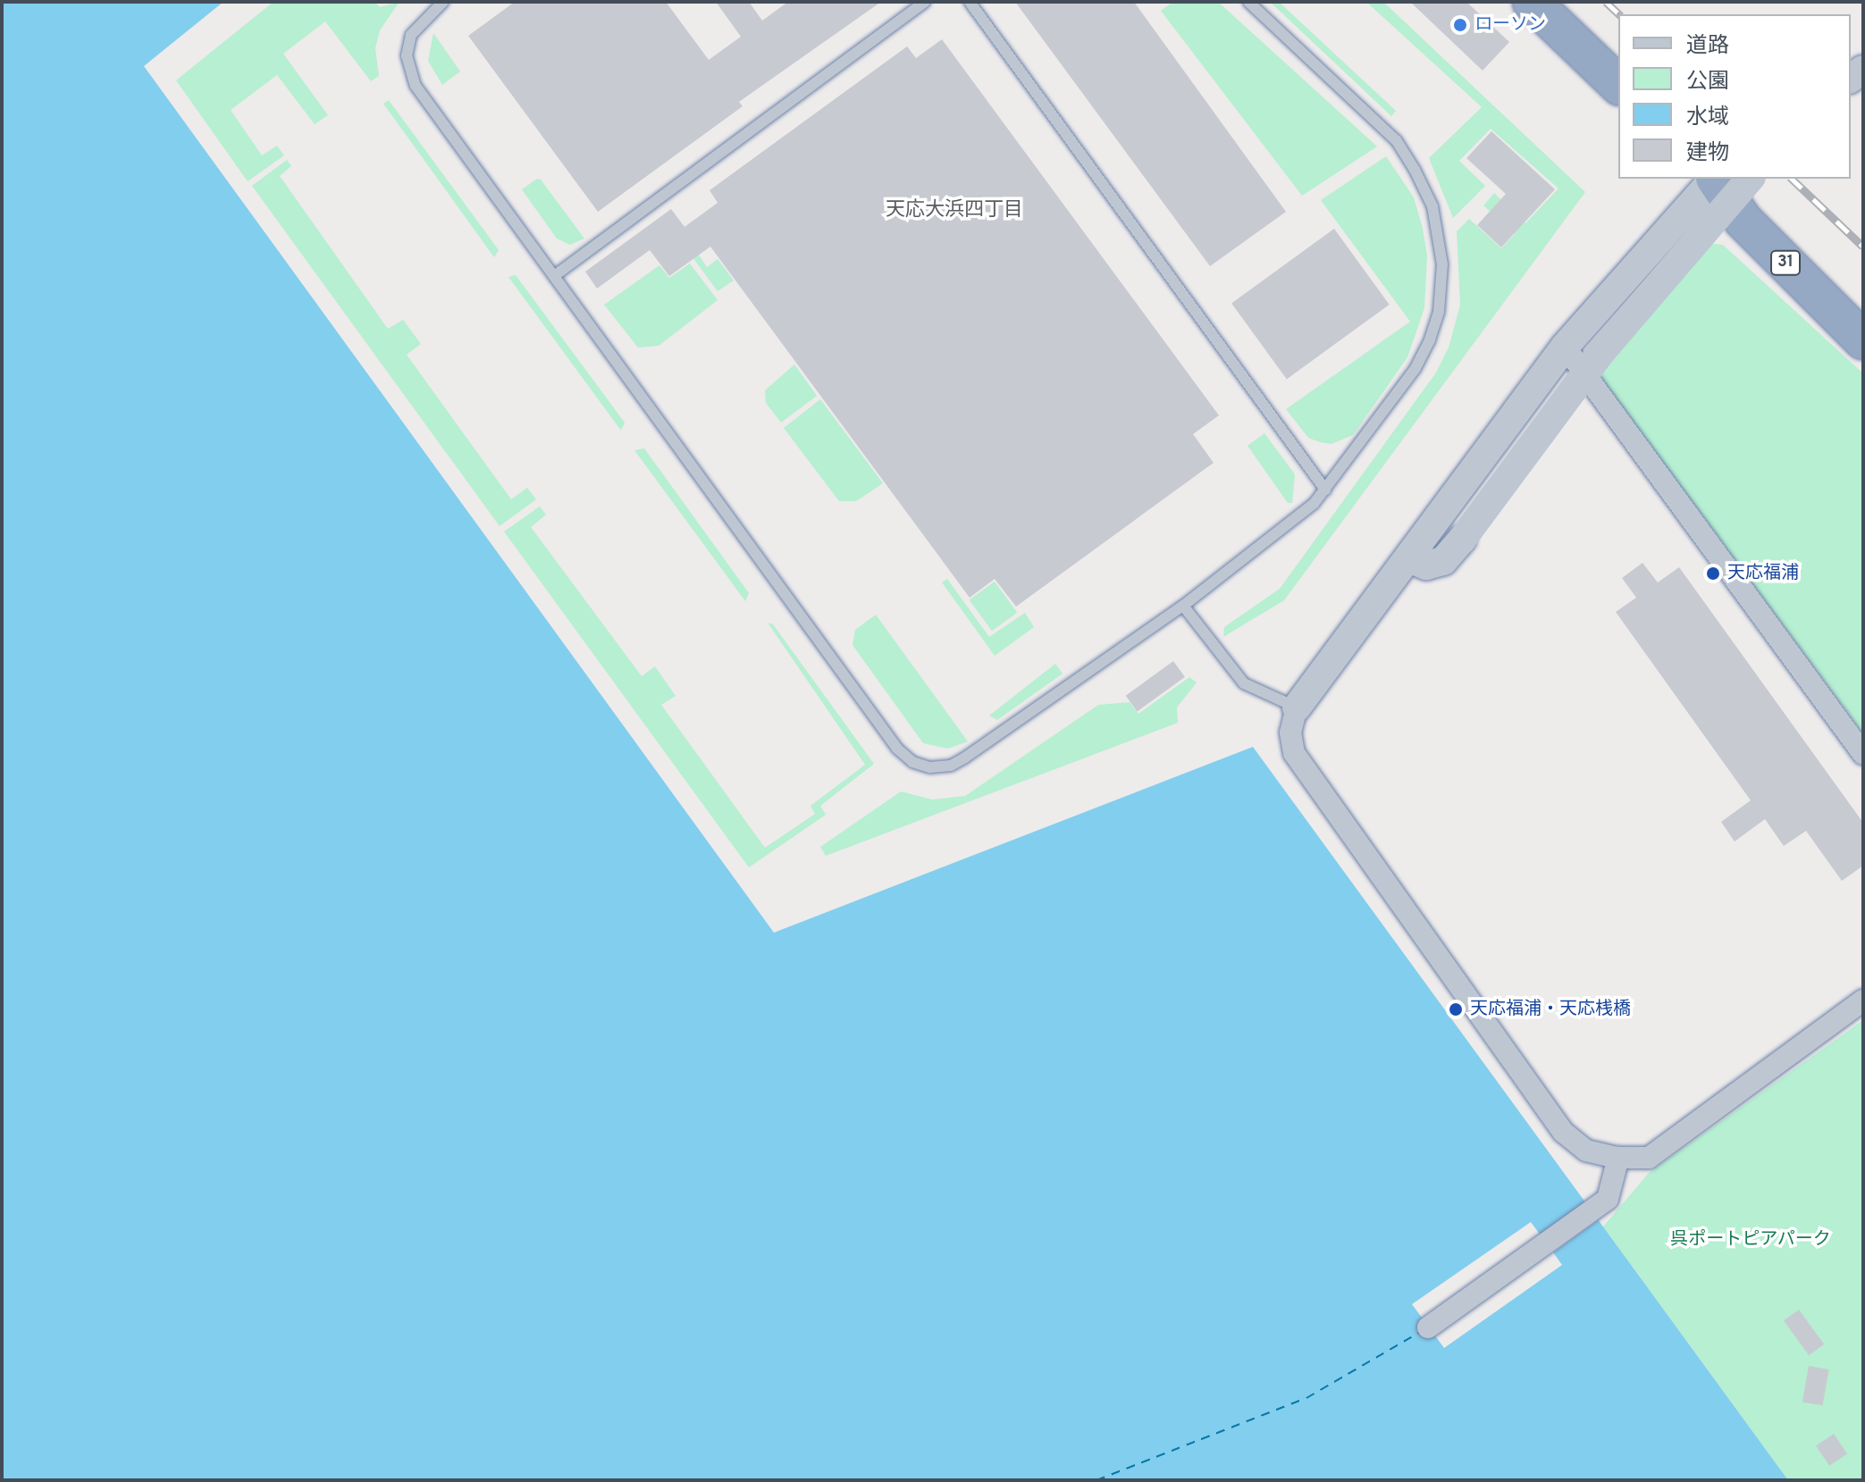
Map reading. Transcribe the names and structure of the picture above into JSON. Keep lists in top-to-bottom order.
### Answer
{
  "streets": {
    "highway": ["31"]
  },
  "districts": ["天応大浜四丁目"],
  "parks": ["呉ポートピアパーク"],
  "places": ["ローソン", "天応福浦", "天応福浦・天応桟橋"],
  "legend": [
    "道路",
    "公園",
    "水域",
    "建物"
  ]
}
